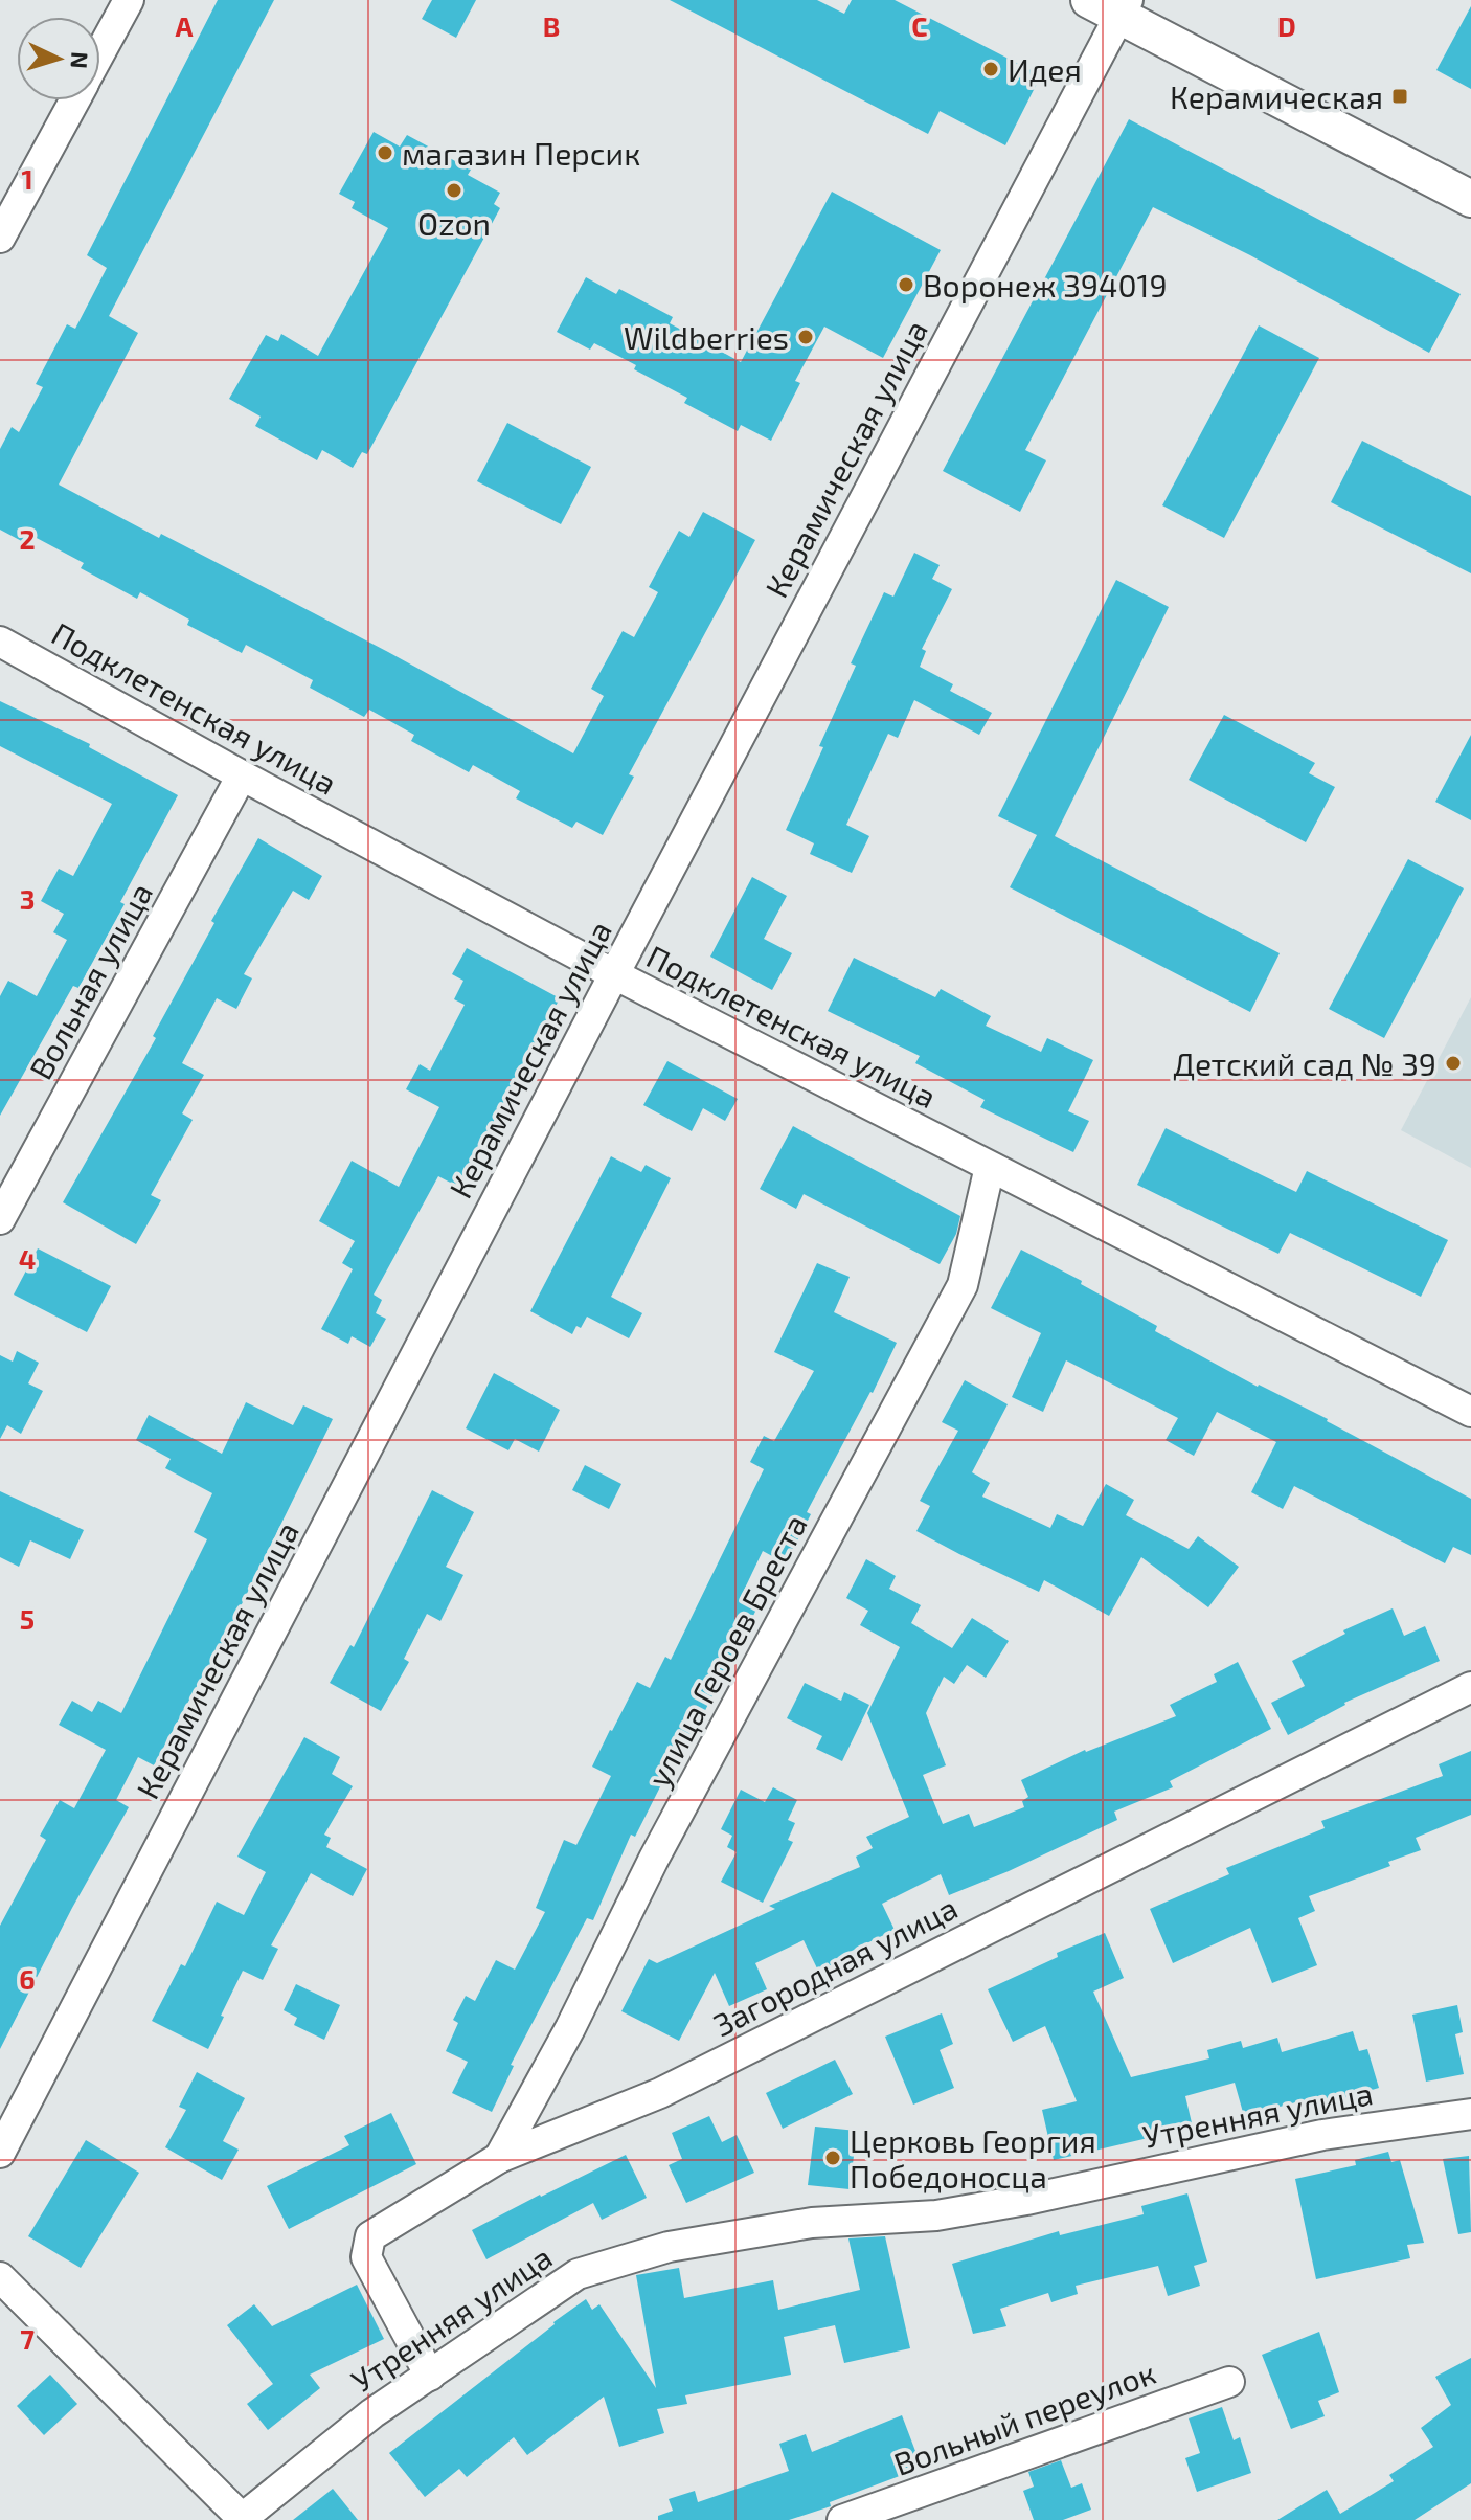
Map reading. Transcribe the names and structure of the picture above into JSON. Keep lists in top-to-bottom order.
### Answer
{
  "streets": {
    "street": [
      "Керамическая улица",
      "Подклетенская улица",
      "Вольная улица",
      "улица Героев Бреста",
      "Загородная улица",
      "Утренняя улица",
      "Вольный переулок"
    ]
  },
  "crossings": [
    ["Керамическая улица", "Подклетенская улица"],
    ["Подклетенская улица", "Вольная улица"],
    ["Подклетенская улица", "улица Героев Бреста"],
    ["улица Героев Бреста", "Загородная улица"],
    ["Загородная улица", "Утренняя улица"]
  ],
  "places": {
    "other": [
      "Идея",
      "магазин Персик",
      "Ozon",
      "Воронеж 394019",
      "Wildberries",
      "Детский сад № 39",
      "Церковь Георгия Победоносца"
    ],
    "transit": ["Керамическая"]
  },
  "north": "right",
  "grid": {
    "columns": [
      "A",
      "B",
      "C",
      "D"
    ],
    "rows": [
      "1",
      "2",
      "3",
      "4",
      "5",
      "6",
      "7"
    ]
  }
}
